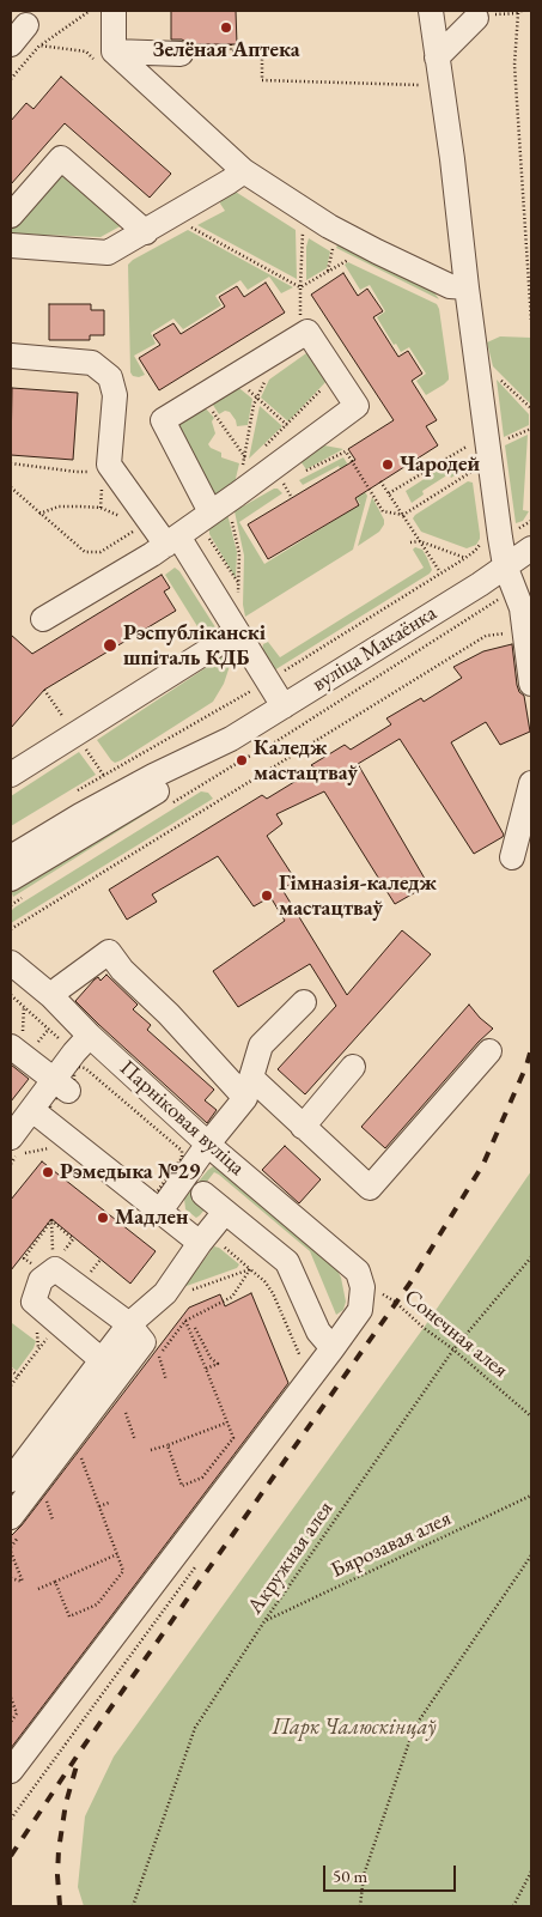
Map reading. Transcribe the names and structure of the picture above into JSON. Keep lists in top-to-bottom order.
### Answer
{
  "streets": {
    "street": ["вуліца Макаёнка", "Парніковая вуліца"],
    "path": ["Сонечная алея", "Бярозавая алея", "Акружная алея"]
  },
  "crossings": [
    ["Сонечная алея", "Акружная алея"],
    ["Бярозавая алея", "Акружная алея"]
  ],
  "parks": ["Парк Чалюскінцаў"],
  "places": [
    "Зелёная Аптека",
    "Чародей",
    "Рэспубліканскі шпіталь КДБ",
    "Каледж мастацтваў",
    "Гімназія-каледж мастацтваў",
    "Рэмедыка №29",
    "Мадлен"
  ],
  "scale_bar": "50 m"
}
